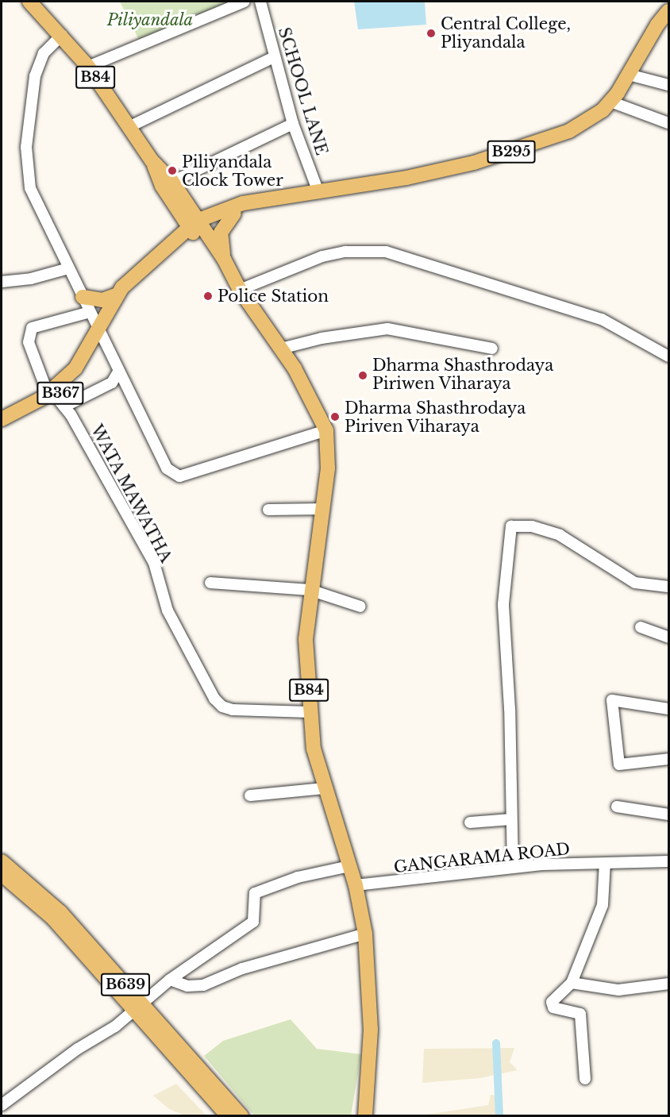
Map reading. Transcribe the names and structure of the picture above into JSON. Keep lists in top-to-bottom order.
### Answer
{
  "streets": {
    "main road": [
      "B84",
      "B295",
      "B367",
      "B639"
    ],
    "street": ["SCHOOL LANE", "WATA MAWATHA", "GANGARAMA ROAD"]
  },
  "crossings": [
    ["B84", "B295"],
    ["B84", "B367"],
    ["B84", "WATA MAWATHA"],
    ["B84", "GANGARAMA ROAD"],
    ["SCHOOL LANE", "B295"],
    ["B295", "B367"],
    ["B367", "WATA MAWATHA"]
  ],
  "parks": ["Piliyandala"],
  "places": [
    "Central College, Pliyandala",
    "Piliyandala Clock Tower",
    "Police Station",
    "Dharma Shasthrodaya Piriwen Viharaya",
    "Dharma Shasthrodaya Piriven Viharaya"
  ]
}
